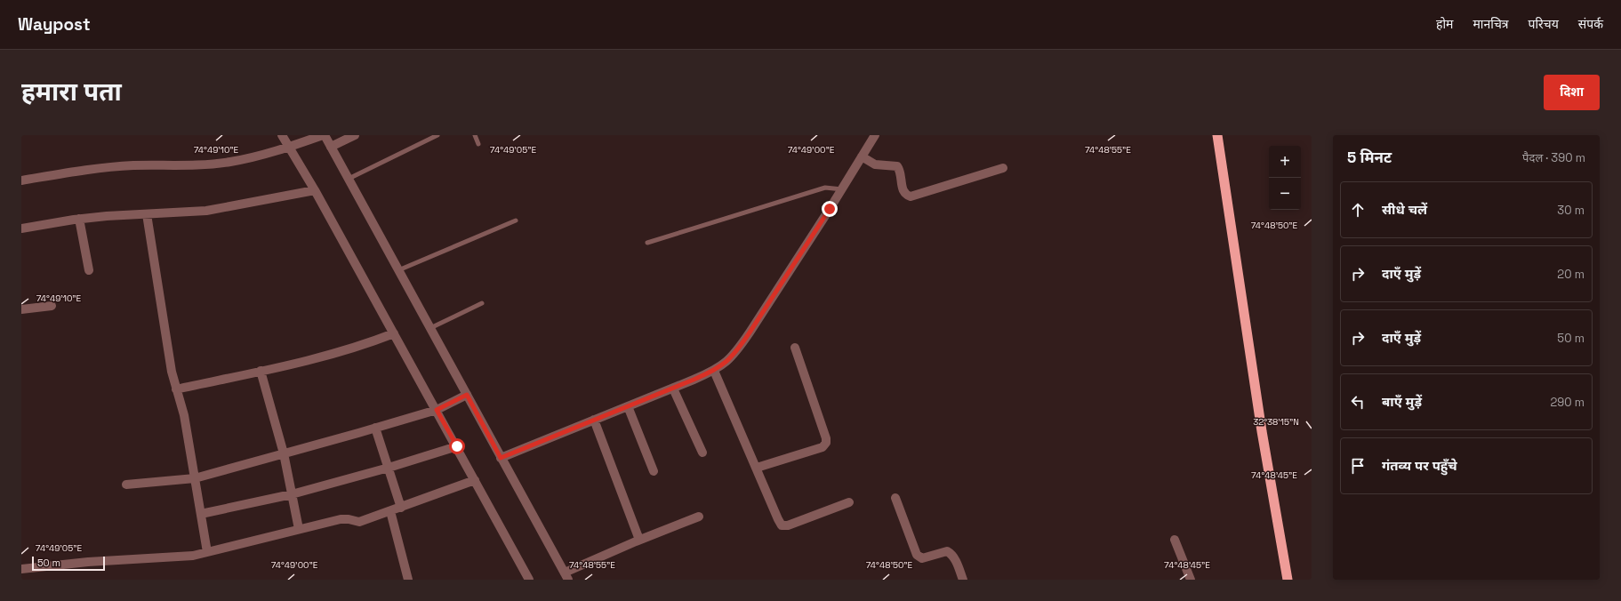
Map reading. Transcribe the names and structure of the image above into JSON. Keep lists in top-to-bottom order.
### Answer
{
  "scale_bar": "50 m",
  "page": {
    "header": "Waypost",
    "nav": [
      "होम",
      "मानचित्र",
      "परिचय",
      "संपर्क"
    ],
    "buttons": "दिशा",
    "title": "हमारा पता",
    "heading": ["5 मिनट", "पैदल · 390 m"],
    "map_buttons": ["+", "−"],
    "list": [
      ["सीधे चलें", "30 m"],
      ["दाएँ मुड़ें", "20 m"],
      ["दाएँ मुड़ें", "50 m"],
      ["बाएँ मुड़ें", "290 m"],
      "गंतव्य पर पहुँचे"
    ],
    "scale": "50 m"
  },
  "coordinates": [
    "74°49'10\"E",
    "74°49'05\"E",
    "74°49'00\"E",
    "74°48'55\"E",
    "74°48'50\"E",
    "32°38'15\"N",
    "74°48'45\"E"
  ]
}
